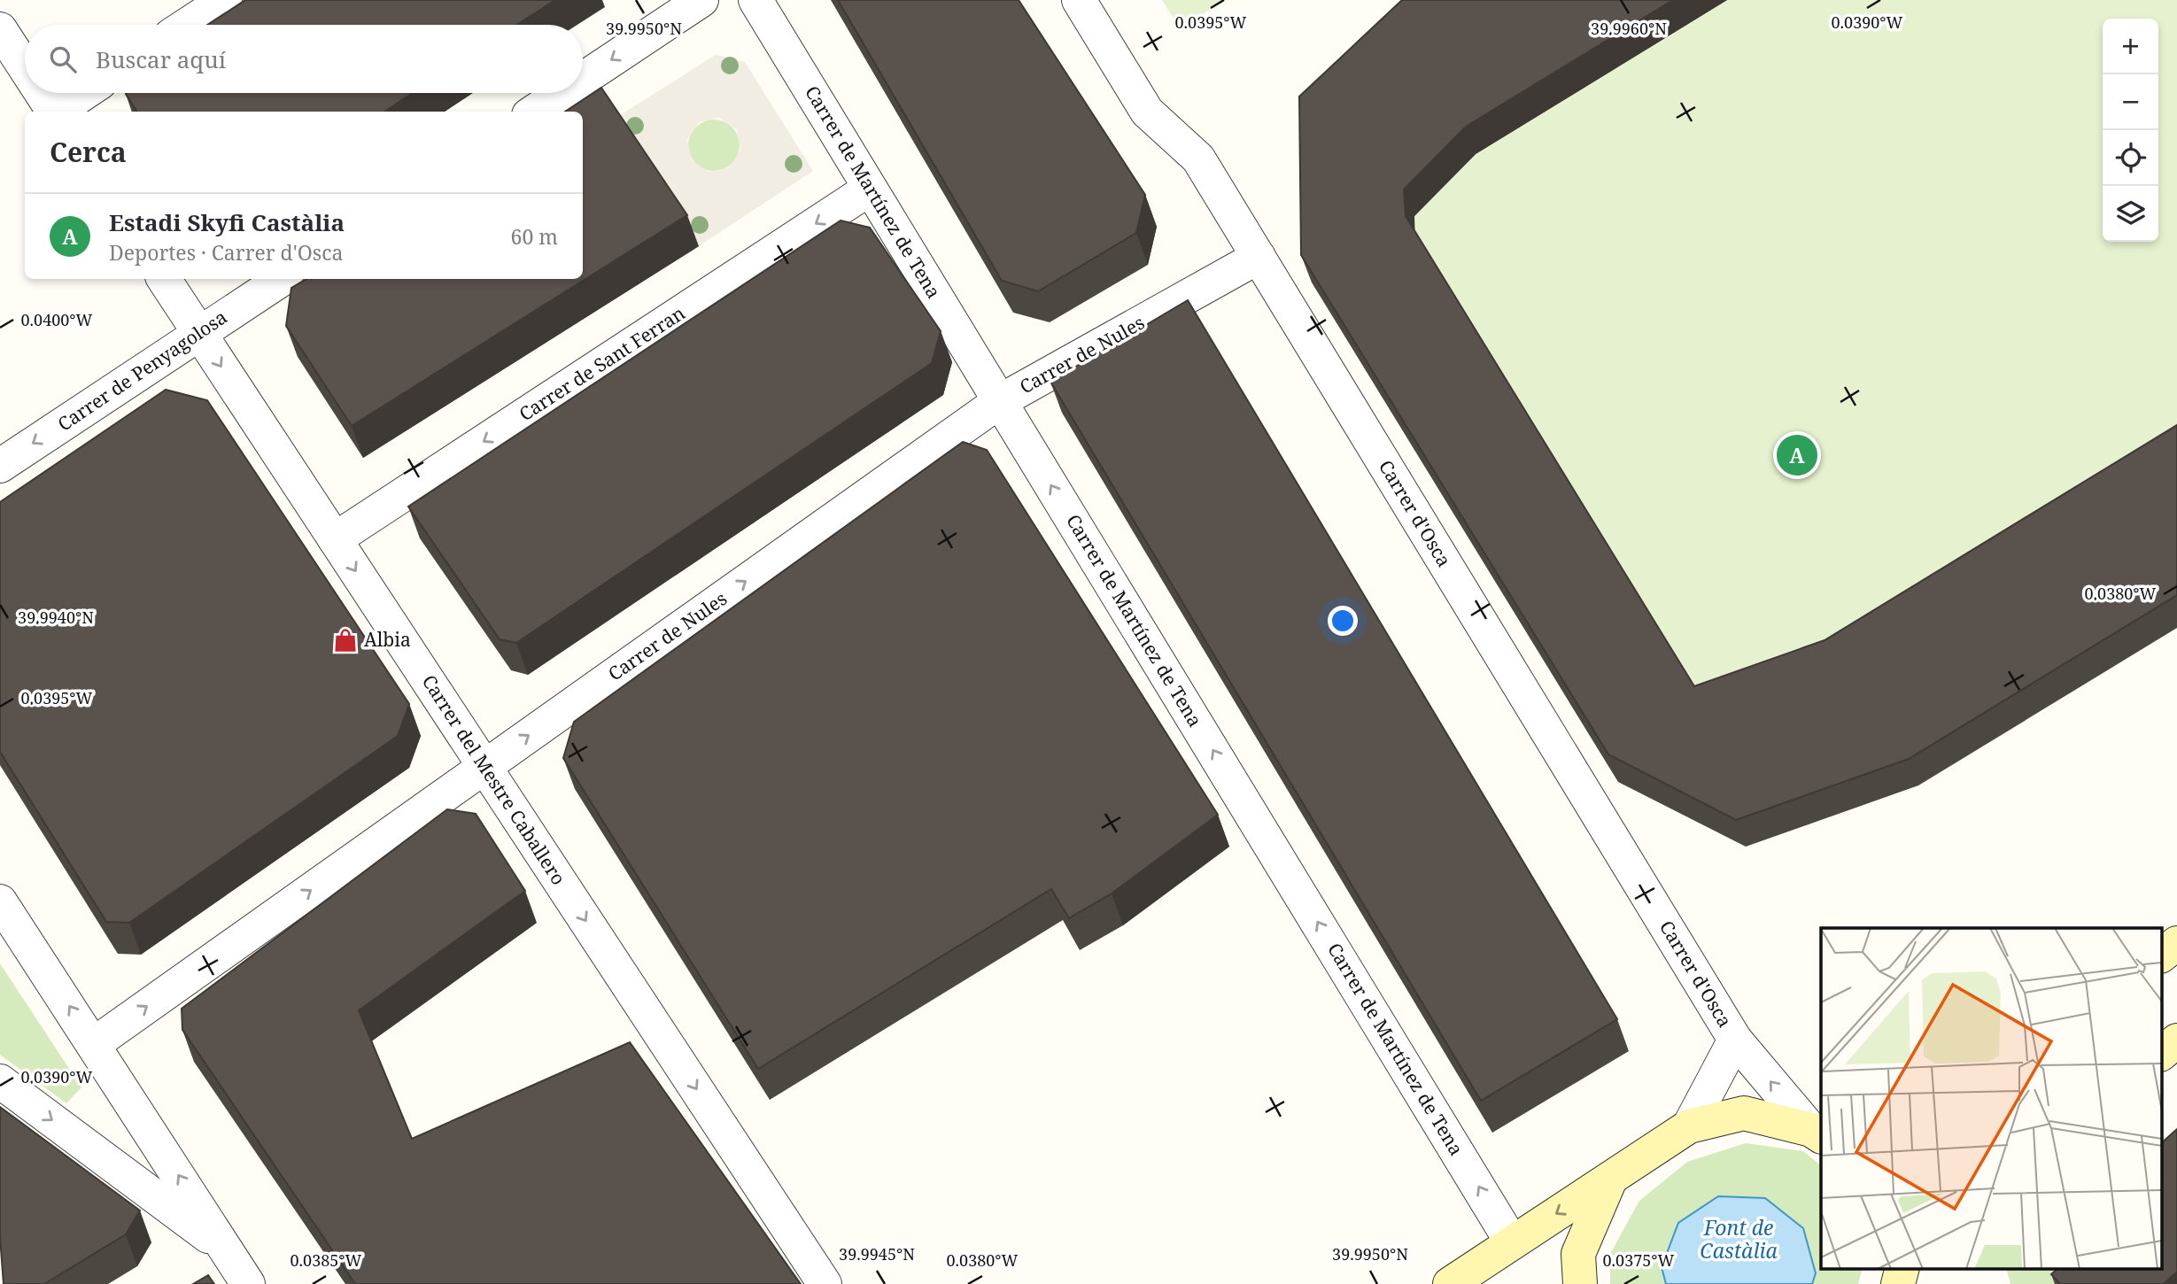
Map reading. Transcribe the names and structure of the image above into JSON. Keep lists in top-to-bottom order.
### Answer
{
  "streets": {
    "street": [
      "Carrer de Martínez de Tena",
      "Carrer de Nules",
      "Carrer de Sant Ferran",
      "Carrer de Penyagolosa",
      "Carrer d'Osca",
      "Carrer del Mestre Caballero"
    ]
  },
  "crossings": [
    ["Carrer de Martínez de Tena", "Carrer de Nules"],
    ["Carrer de Martínez de Tena", "Carrer de Sant Ferran"],
    ["Carrer de Nules", "Carrer d'Osca"],
    ["Carrer de Nules", "Carrer del Mestre Caballero"],
    ["Carrer de Sant Ferran", "Carrer del Mestre Caballero"],
    ["Carrer de Penyagolosa", "Carrer del Mestre Caballero"]
  ],
  "one_way": [
    "Carrer de Martínez de Tena",
    "Carrer de Nules",
    "Carrer de Sant Ferran",
    "Carrer de Penyagolosa",
    "Carrer del Mestre Caballero"
  ],
  "water": ["Font de Castàlia"],
  "places": {
    "shop": ["Albia"]
  },
  "page": {
    "map_buttons": ["+", "−"],
    "search": "Buscar aquí",
    "heading": "Cerca",
    "list": [
      {
        "mark": "A",
        "name": "Estadi Skyfi Castàlia",
        "note": "Deportes · Carrer d'Osca",
        "value": "60 m"
      }
    ],
    "pins": "A"
  },
  "coordinates": [
    "0.0395°W",
    "0.0390°W",
    "39.9950°N",
    "39.9960°N",
    "0.0400°W",
    "0.0380°W",
    "39.9940°N",
    "39.9945°N",
    "0.0385°W",
    "0.0375°W"
  ]
}
